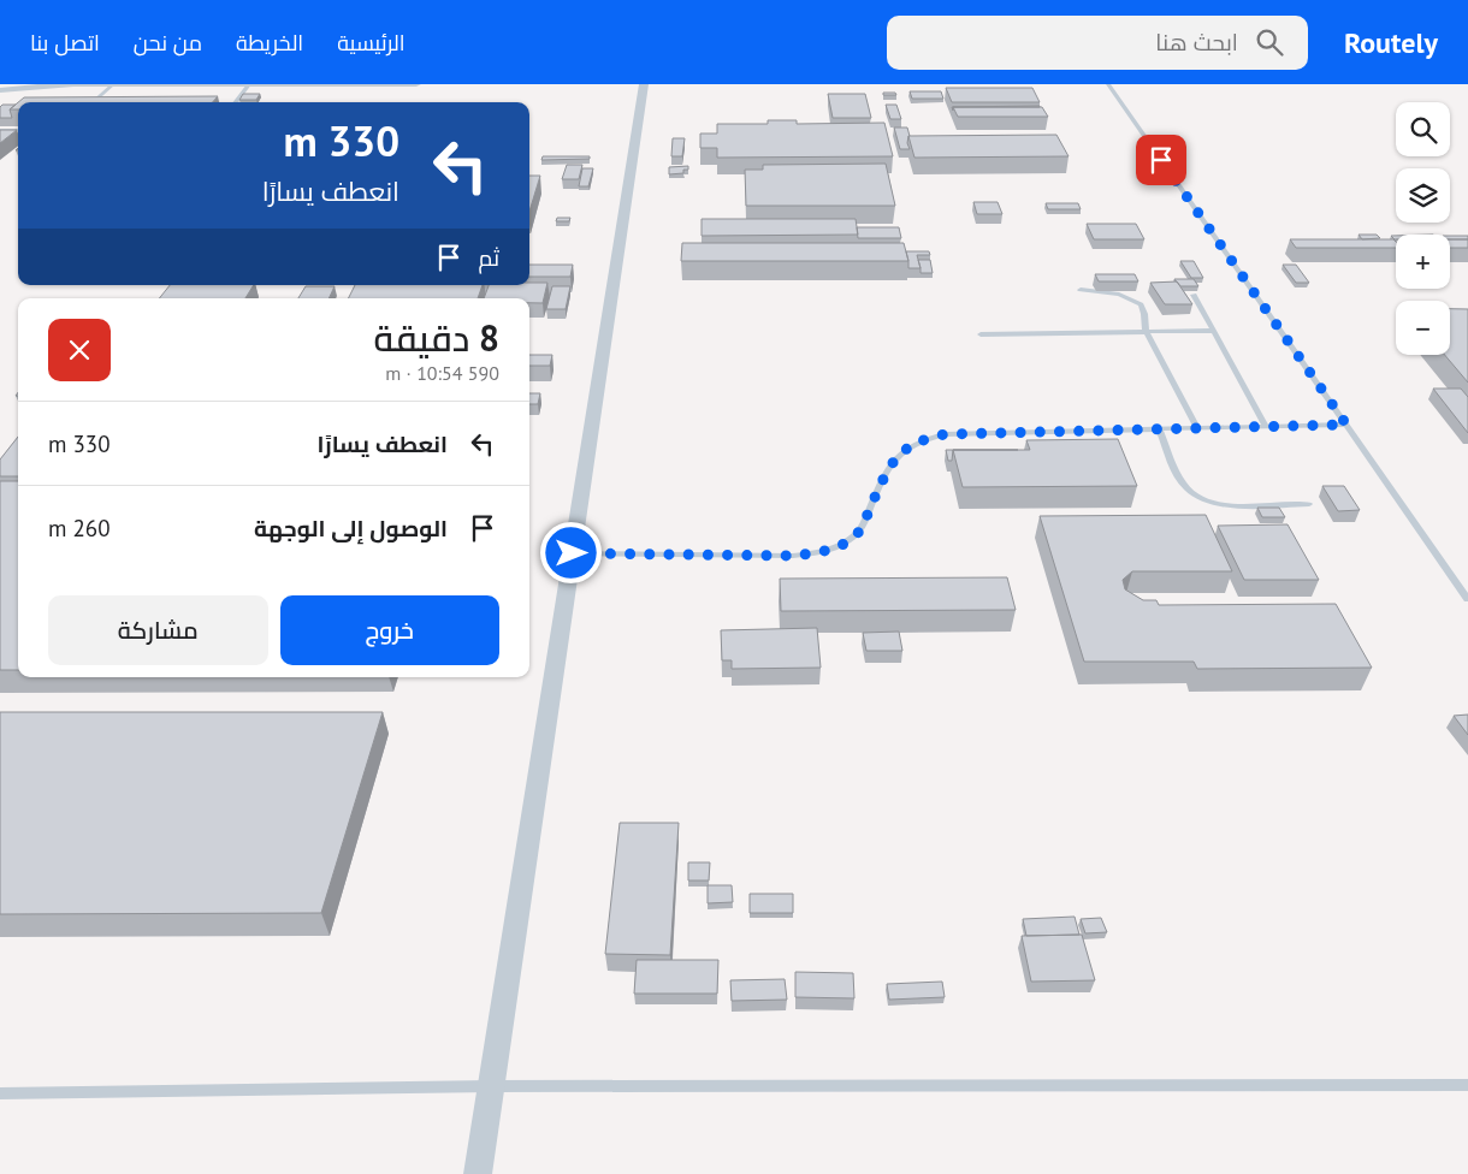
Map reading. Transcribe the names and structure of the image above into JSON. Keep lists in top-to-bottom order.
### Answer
{
  "page": {
    "header": "Routely",
    "search": "ابحث هنا",
    "nav": [
      "الرئيسية",
      "الخريطة",
      "من نحن",
      "اتصل بنا"
    ],
    "map_buttons": ["+", "−"],
    "turn": ["330 m", "انعطف يسارًا"],
    "then": "ثم",
    "heading": ["8 دقيقة", "590 m · 10:54"],
    "list": [
      {
        "name": "انعطف يسارًا",
        "value": "330 m"
      },
      {
        "name": "الوصول إلى الوجهة",
        "value": "260 m"
      }
    ],
    "buttons": ["خروج", "مشاركة"]
  }
}
